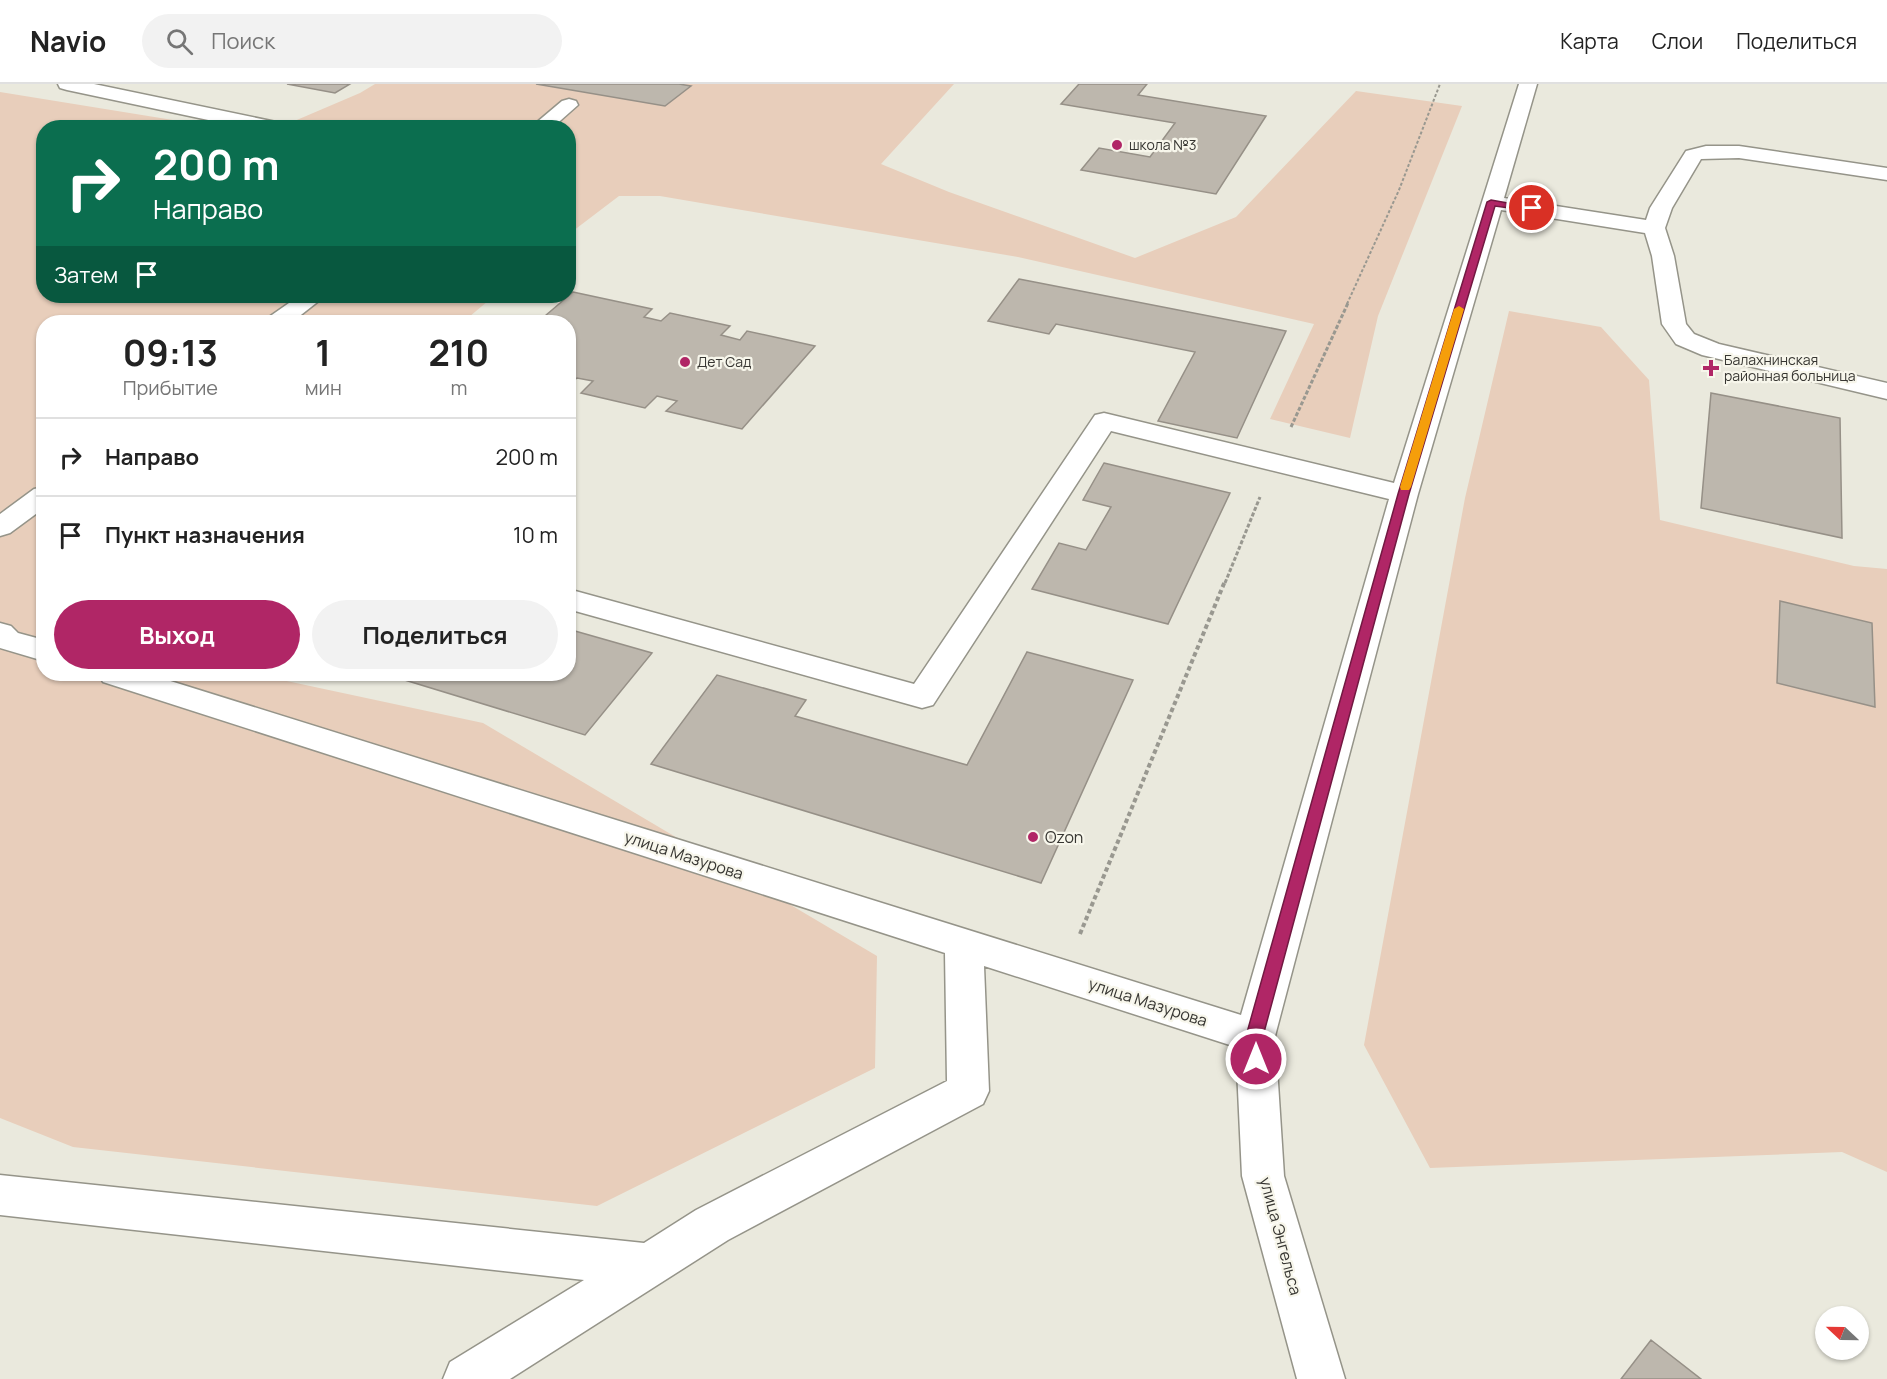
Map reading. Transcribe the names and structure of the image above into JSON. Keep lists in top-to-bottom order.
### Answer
{
  "streets": {
    "street": ["улица Мазурова", "улица Энгельса"]
  },
  "crossings": [
    ["улица Мазурова", "улица Энгельса"]
  ],
  "places": {
    "other": ["школа №3", "Дет Сад", "Ozon"],
    "health": ["Балахнинская районная больница"]
  },
  "north": "left",
  "page": {
    "header": "Navio",
    "search": "Поиск",
    "nav": ["Карта", "Слои", "Поделиться"],
    "turn": ["200 m", "Направо"],
    "then": "Затем",
    "eta": [
      "09:13",
      "Прибытие",
      "1",
      "мин",
      "210",
      "m"
    ],
    "list": [
      {
        "name": "Направо",
        "value": "200 m"
      },
      {
        "name": "Пункт назначения",
        "value": "10 m"
      }
    ],
    "buttons": ["Выход", "Поделиться"]
  }
}
